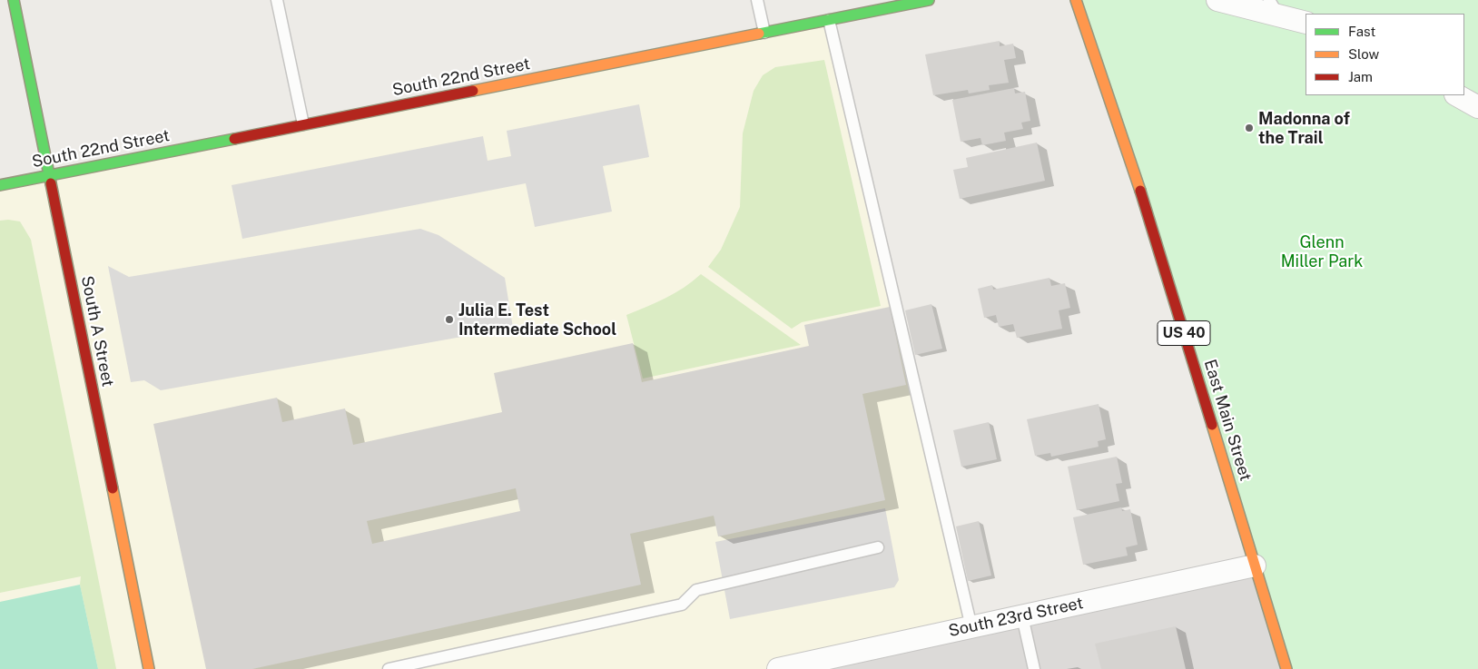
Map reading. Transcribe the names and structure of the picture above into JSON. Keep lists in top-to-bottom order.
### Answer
{
  "streets": {
    "street": [
      "South 22nd Street",
      "South A Street",
      "US 40",
      "East Main Street",
      "South 23rd Street"
    ]
  },
  "crossings": [
    ["South 22nd Street", "South A Street"],
    ["East Main Street", "South 23rd Street"]
  ],
  "parks": ["Glenn Miller Park"],
  "places": ["Madonna of the Trail", "Julia E. Test Intermediate School"],
  "legend": ["Fast", "Slow", "Jam"]
}
